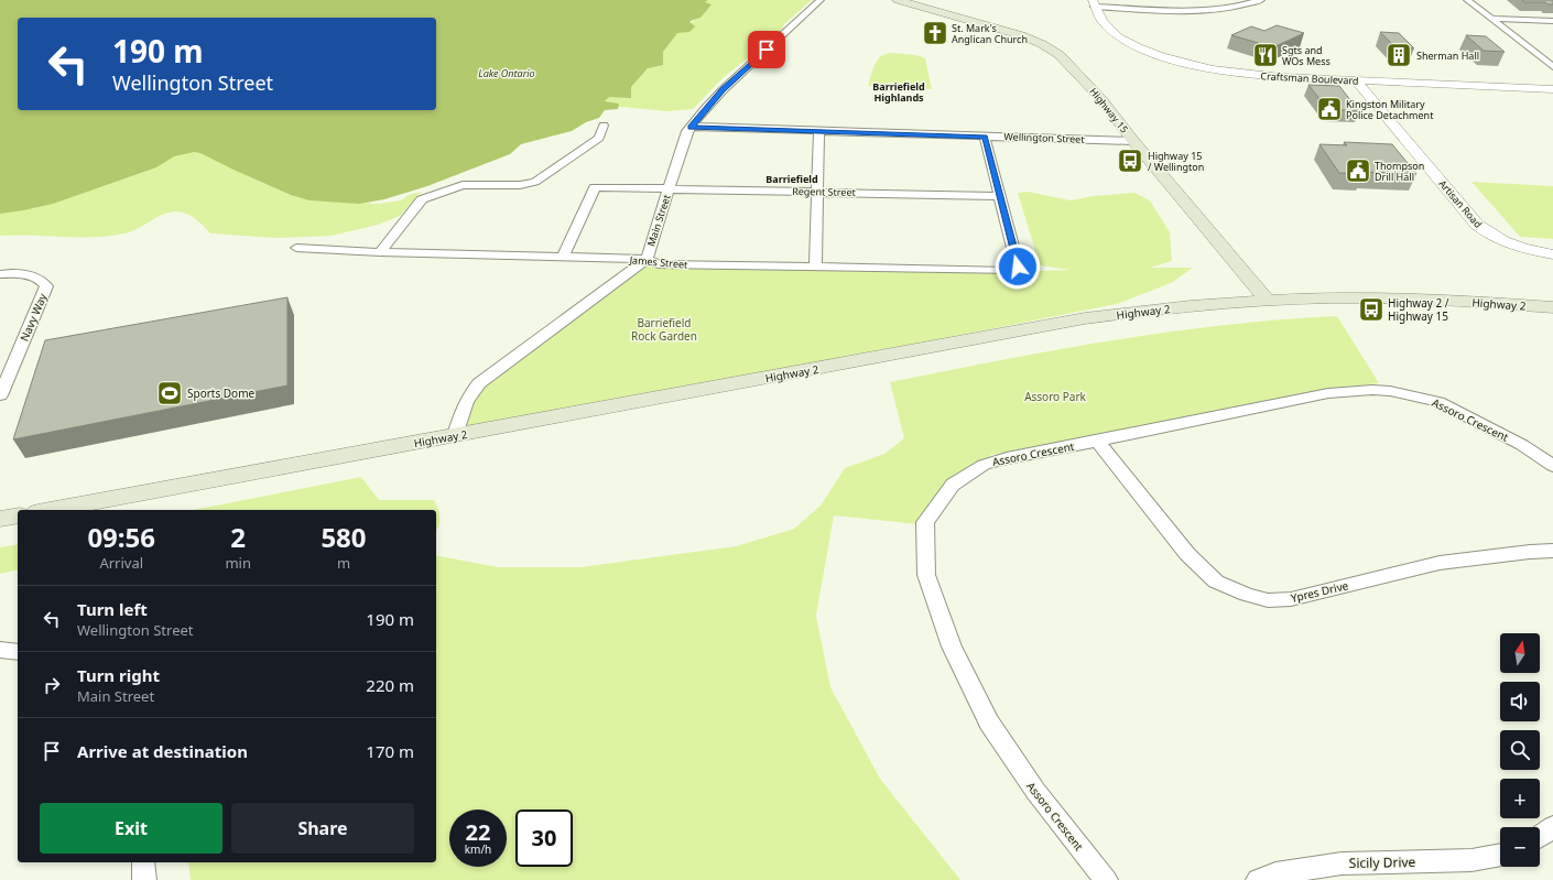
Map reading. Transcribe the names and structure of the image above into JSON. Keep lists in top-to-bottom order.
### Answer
{
  "streets": {
    "main road": ["Highway 15", "Highway 2"],
    "street": [
      "Craftsman Boulevard",
      "Wellington Street",
      "Regent Street",
      "Artisan Road",
      "Main Street",
      "James Street",
      "Navy Way",
      "Assoro Crescent",
      "Ypres Drive",
      "Sicily Drive"
    ]
  },
  "crossings": [
    ["Craftsman Boulevard", "Artisan Road"],
    ["Highway 15", "Wellington Street"],
    ["Highway 15", "Highway 2"],
    ["Wellington Street", "Main Street"],
    ["Regent Street", "Main Street"],
    ["Regent Street", "James Street"],
    ["Main Street", "James Street"],
    ["Main Street", "Highway 2"],
    ["Assoro Crescent", "Ypres Drive"]
  ],
  "districts": ["Barriefield Highlands", "Barriefield"],
  "water": ["Lake Ontario"],
  "parks": ["Barriefield Rock Garden", "Assoro Park"],
  "places": {
    "church": ["St. Mark's Anglican Church"],
    "restaurant": ["Sgts and WOs Mess"],
    "building": ["Sherman Hall"],
    "public building": ["Kingston Military Police Detachment", "Thompson Drill Hall"],
    "bus stop": ["Highway 15 / Wellington", "Highway 2 / Highway 15"],
    "sports": ["Sports Dome"]
  },
  "north": "top",
  "page": {
    "turn": ["190 m", "Wellington Street"],
    "eta": [
      "09:56",
      "Arrival",
      "2",
      "min",
      "580",
      "m"
    ],
    "list": [
      {
        "name": "Turn left",
        "note": "Wellington Street",
        "value": "190 m"
      },
      {
        "name": "Turn right",
        "note": "Main Street",
        "value": "220 m"
      },
      {
        "name": "Arrive at destination",
        "value": "170 m"
      }
    ],
    "map_buttons": ["+", "−"],
    "buttons": ["Exit", "Share"],
    "speed": "22 km/h",
    "limit": "30"
  }
}
